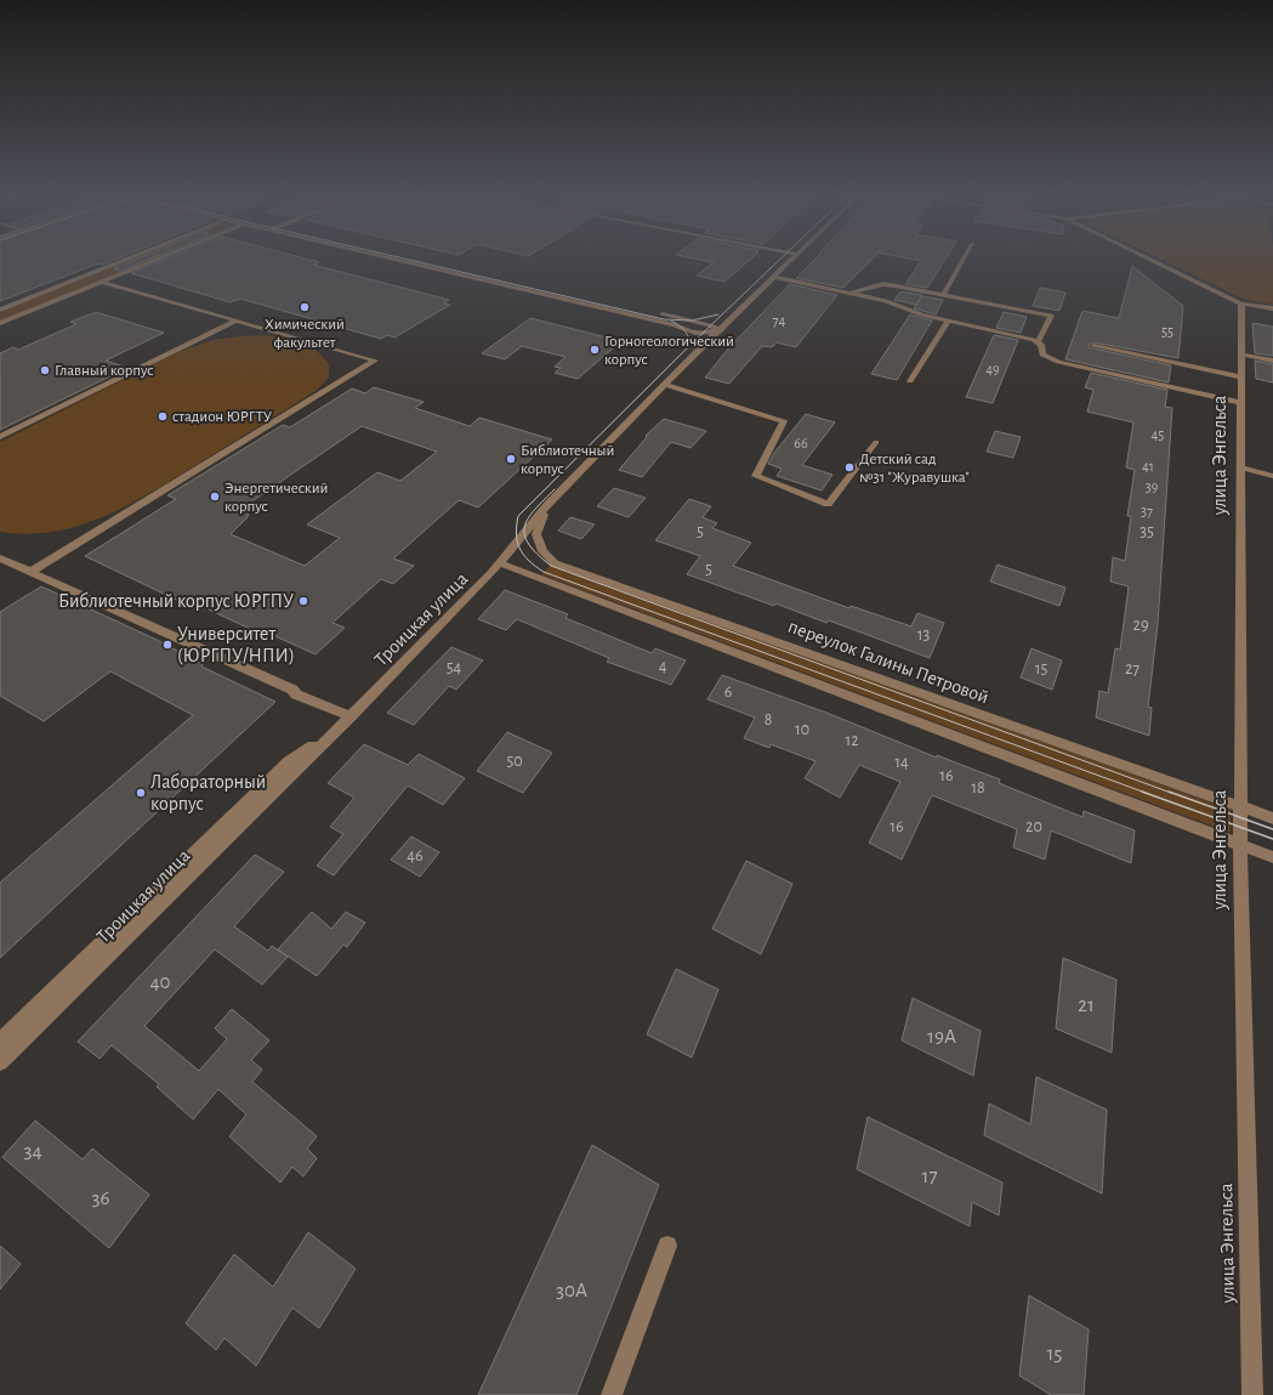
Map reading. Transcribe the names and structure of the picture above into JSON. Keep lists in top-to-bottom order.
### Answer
{
  "streets": {
    "street": ["улица Энгельса", "Троицкая улица", "переулок Галины Петровой"]
  },
  "crossings": [
    ["улица Энгельса", "переулок Галины Петровой"],
    ["Троицкая улица", "переулок Галины Петровой"]
  ],
  "places": [
    "Химический факультет",
    "Горногеологический корпус",
    "Главный корпус",
    "стадион ЮРГТУ",
    "Библиотечный корпус",
    "Детский сад №31 \"Журавушка\"",
    "Энергетический корпус",
    "Библиотечный корпус ЮРГПУ",
    "Университет (ЮРГПУ/НПИ)",
    "Лабораторный корпус"
  ],
  "house_numbers": [
    "74",
    "55",
    "49",
    "45",
    "66",
    "41",
    "39",
    "37",
    "5",
    "35",
    "5",
    "29",
    "13",
    "4",
    "54",
    "15",
    "27",
    "6",
    "8",
    "10",
    "12",
    "50",
    "14",
    "16",
    "18",
    "16",
    "20",
    "46",
    "40",
    "21",
    "19А",
    "34",
    "17",
    "36",
    "30А",
    "15"
  ]
}
